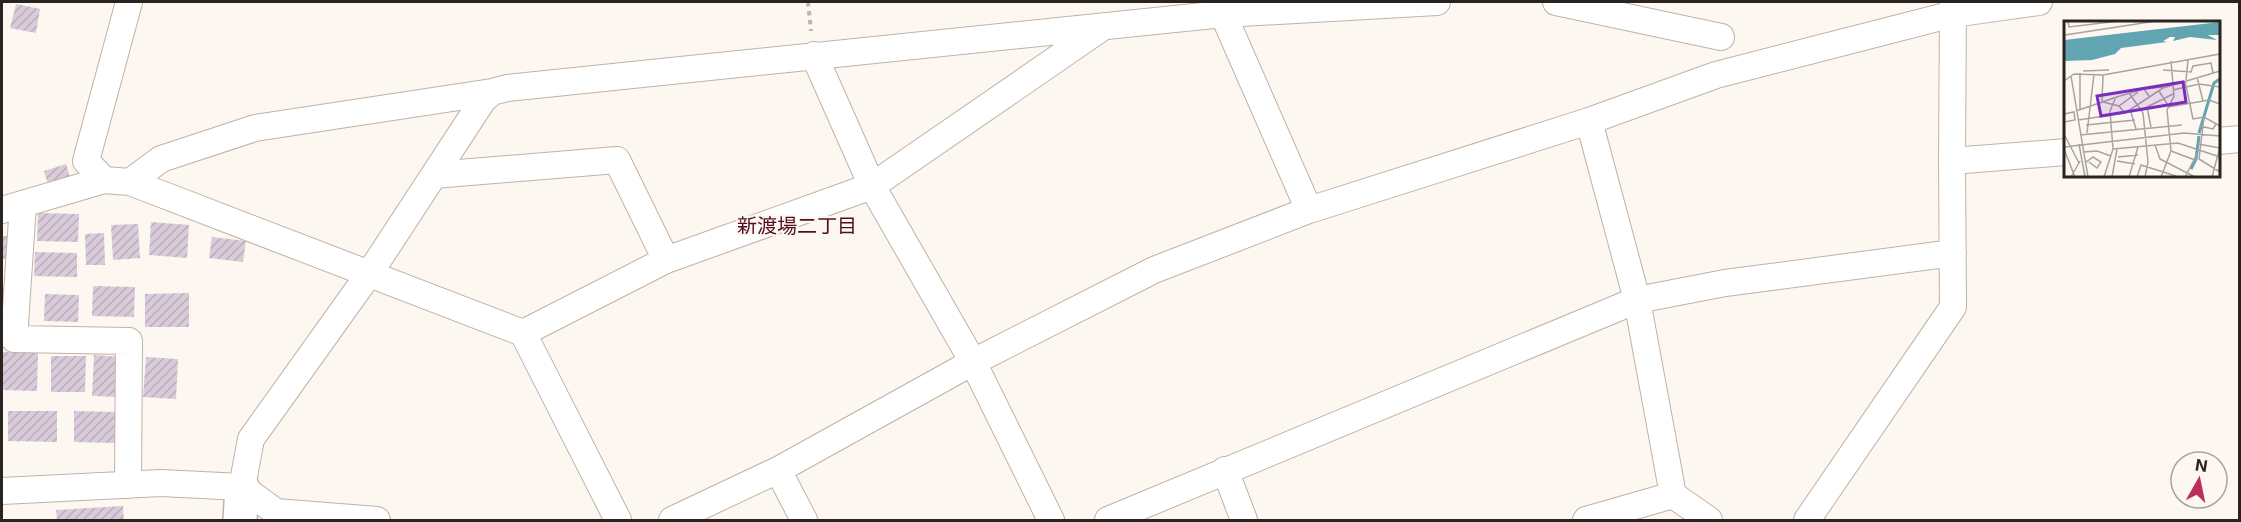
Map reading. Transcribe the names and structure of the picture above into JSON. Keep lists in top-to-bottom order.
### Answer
{
  "districts": ["新渡場二丁目"],
  "north": "top"
}
